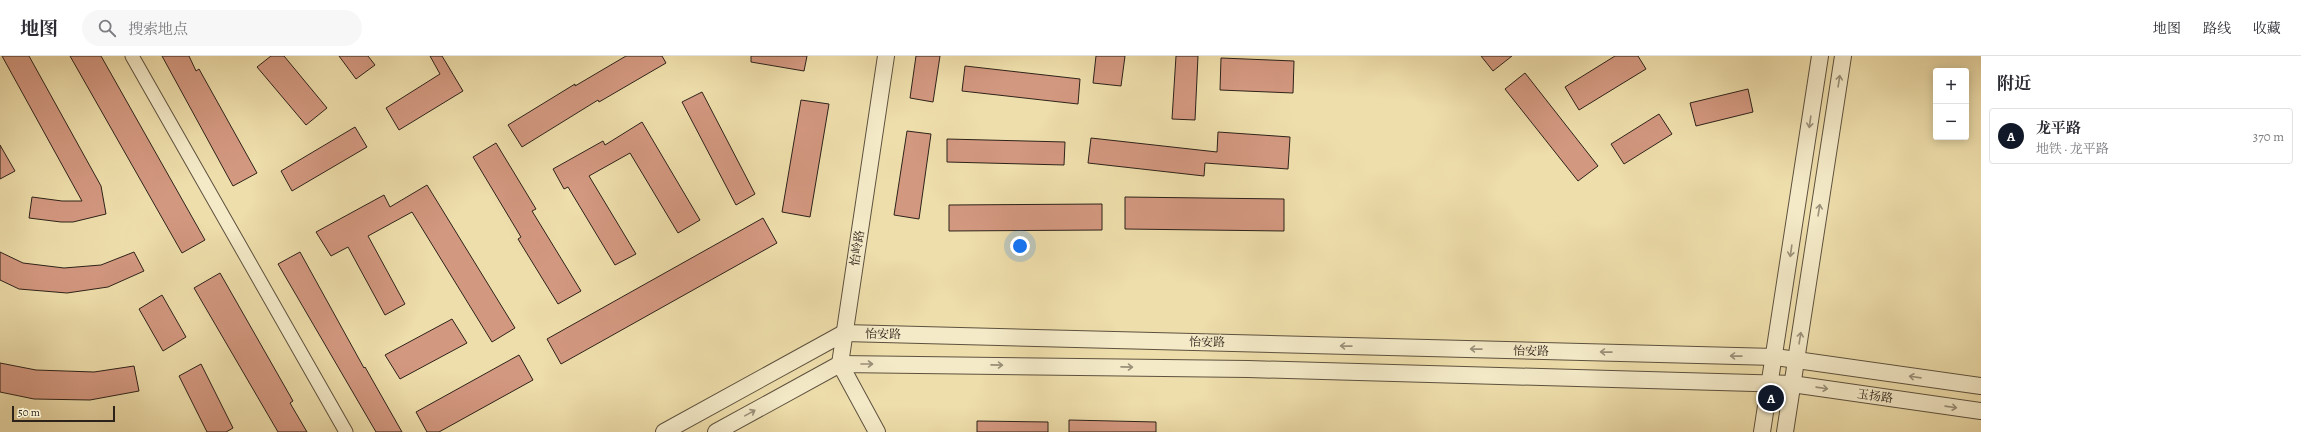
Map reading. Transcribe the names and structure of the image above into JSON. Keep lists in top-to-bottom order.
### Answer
{
  "streets": {
    "street": ["怡岭路", "怡安路", "玉扬路"]
  },
  "crossings": [
    ["怡岭路", "怡安路"],
    ["怡安路", "玉扬路"]
  ],
  "scale_bar": "50 m",
  "page": {
    "header": "地图",
    "search": "搜索地点",
    "nav": ["地图", "路线", "收藏"],
    "heading": "附近",
    "map_buttons": ["+", "−"],
    "list": [
      {
        "mark": "A",
        "name": "龙平路",
        "note": "地铁 · 龙平路",
        "value": "370 m"
      }
    ],
    "pins": "A",
    "scale": "50 m"
  }
}
